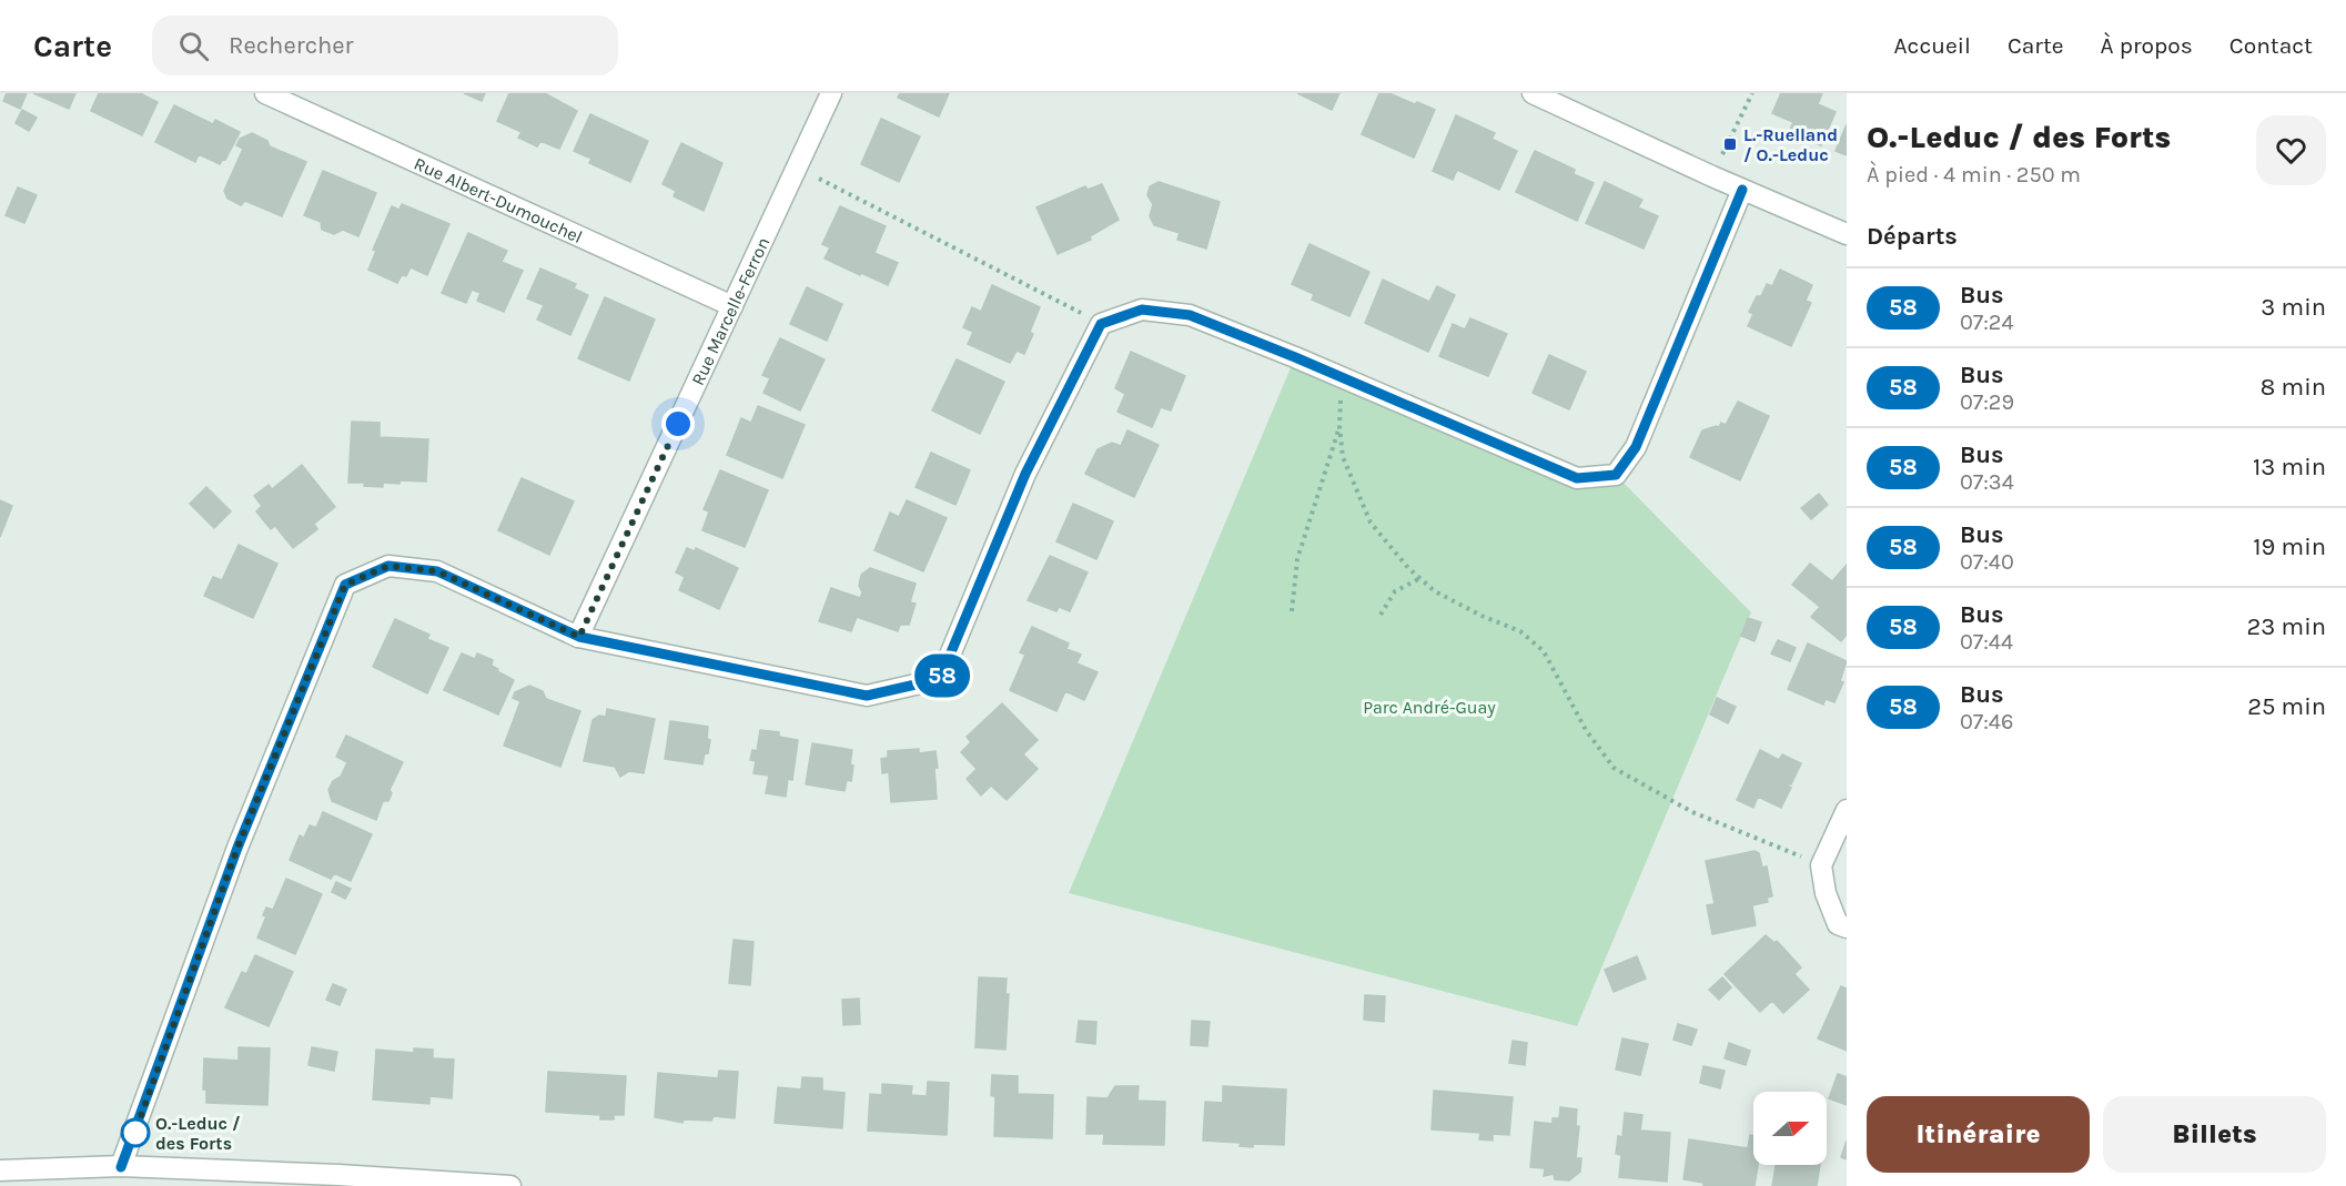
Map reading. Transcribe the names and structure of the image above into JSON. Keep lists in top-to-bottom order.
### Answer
{
  "streets": {
    "street": ["Rue Albert-Dumouchel", "Rue Marcelle-Ferron"]
  },
  "crossings": [
    ["Rue Albert-Dumouchel", "Rue Marcelle-Ferron"]
  ],
  "parks": ["Parc André-Guay"],
  "places": {
    "transit": ["L.-Ruelland / O.-Leduc"],
    "other": ["O.-Leduc / des Forts"]
  },
  "lines": ["bus line 58"],
  "north": "right",
  "page": {
    "header": "Carte",
    "search": "Rechercher",
    "nav": [
      "Accueil",
      "Carte",
      "À propos",
      "Contact"
    ],
    "on_map": "58",
    "heading": [
      ["O.-Leduc / des Forts", "À pied · 4 min · 250 m"],
      "Départs"
    ],
    "list": [
      {
        "mark": "58",
        "name": "Bus",
        "note": "07:24",
        "value": "3 min"
      },
      {
        "mark": "58",
        "name": "Bus",
        "note": "07:29",
        "value": "8 min"
      },
      {
        "mark": "58",
        "name": "Bus",
        "note": "07:34",
        "value": "13 min"
      },
      {
        "mark": "58",
        "name": "Bus",
        "note": "07:40",
        "value": "19 min"
      },
      {
        "mark": "58",
        "name": "Bus",
        "note": "07:44",
        "value": "23 min"
      },
      {
        "mark": "58",
        "name": "Bus",
        "note": "07:46",
        "value": "25 min"
      }
    ],
    "buttons": ["Itinéraire", "Billets"]
  }
}
